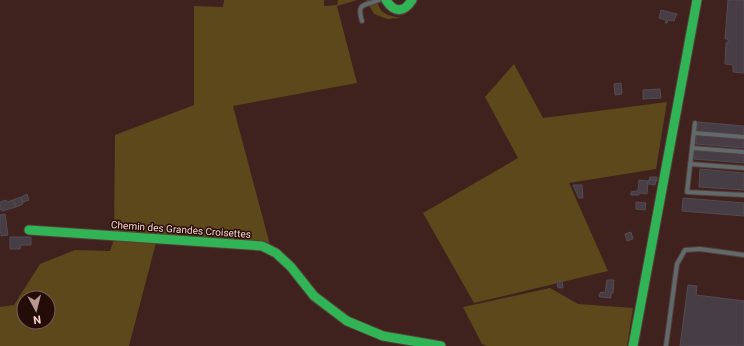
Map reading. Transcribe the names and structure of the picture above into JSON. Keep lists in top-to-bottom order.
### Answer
{
  "streets": {
    "street": ["Chemin des Grandes Croisettes"]
  },
  "north": "bottom"
}
